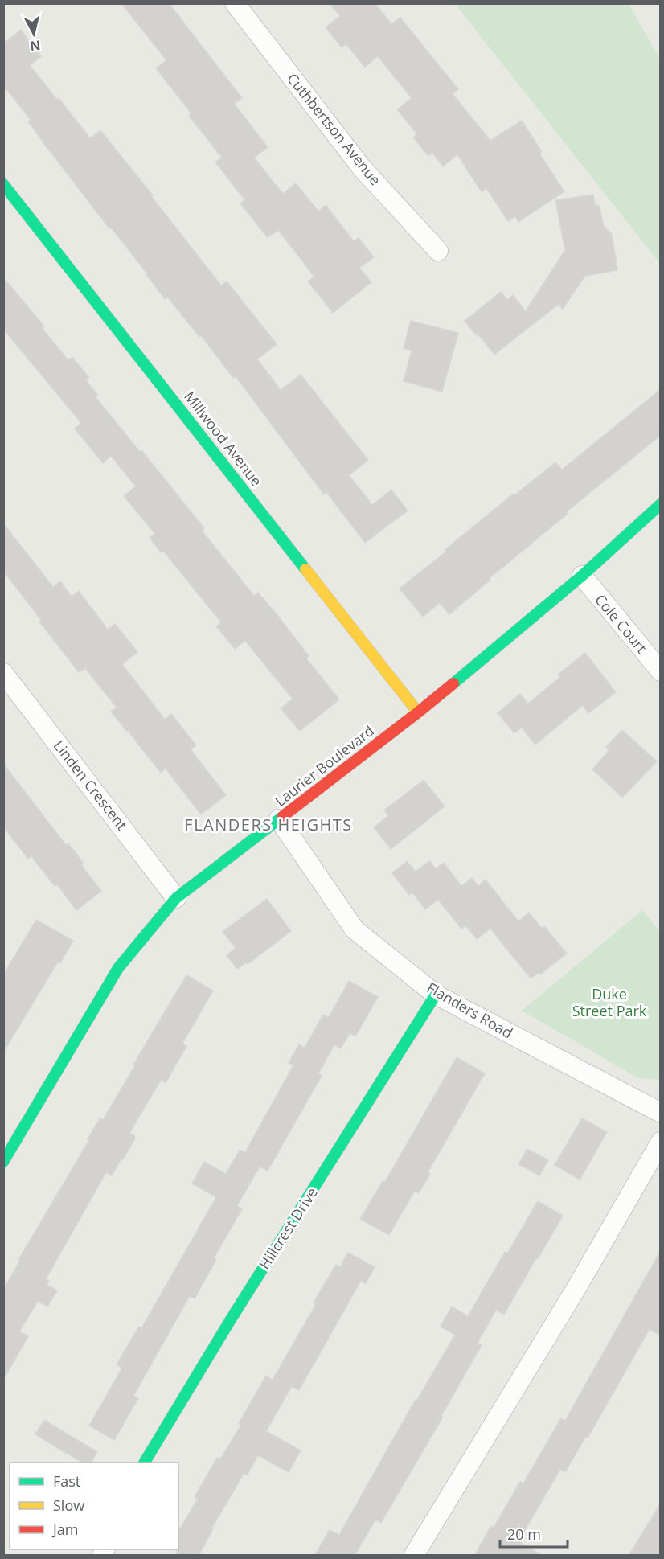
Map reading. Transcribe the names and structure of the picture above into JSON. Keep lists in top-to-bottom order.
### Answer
{
  "streets": {
    "street": [
      "Cuthbertson Avenue",
      "Millwood Avenue",
      "Cole Court",
      "Laurier Boulevard",
      "Linden Crescent",
      "Flanders Road",
      "Hillcrest Drive"
    ]
  },
  "crossings": [
    ["Millwood Avenue", "Laurier Boulevard"],
    ["Cole Court", "Laurier Boulevard"],
    ["Laurier Boulevard", "Linden Crescent"],
    ["Laurier Boulevard", "Flanders Road"],
    ["Flanders Road", "Hillcrest Drive"]
  ],
  "districts": ["FLANDERS HEIGHTS"],
  "parks": ["Duke Street Park"],
  "legend": ["Fast", "Slow", "Jam"],
  "scale_bar": "20 m",
  "north": "bottom"
}
